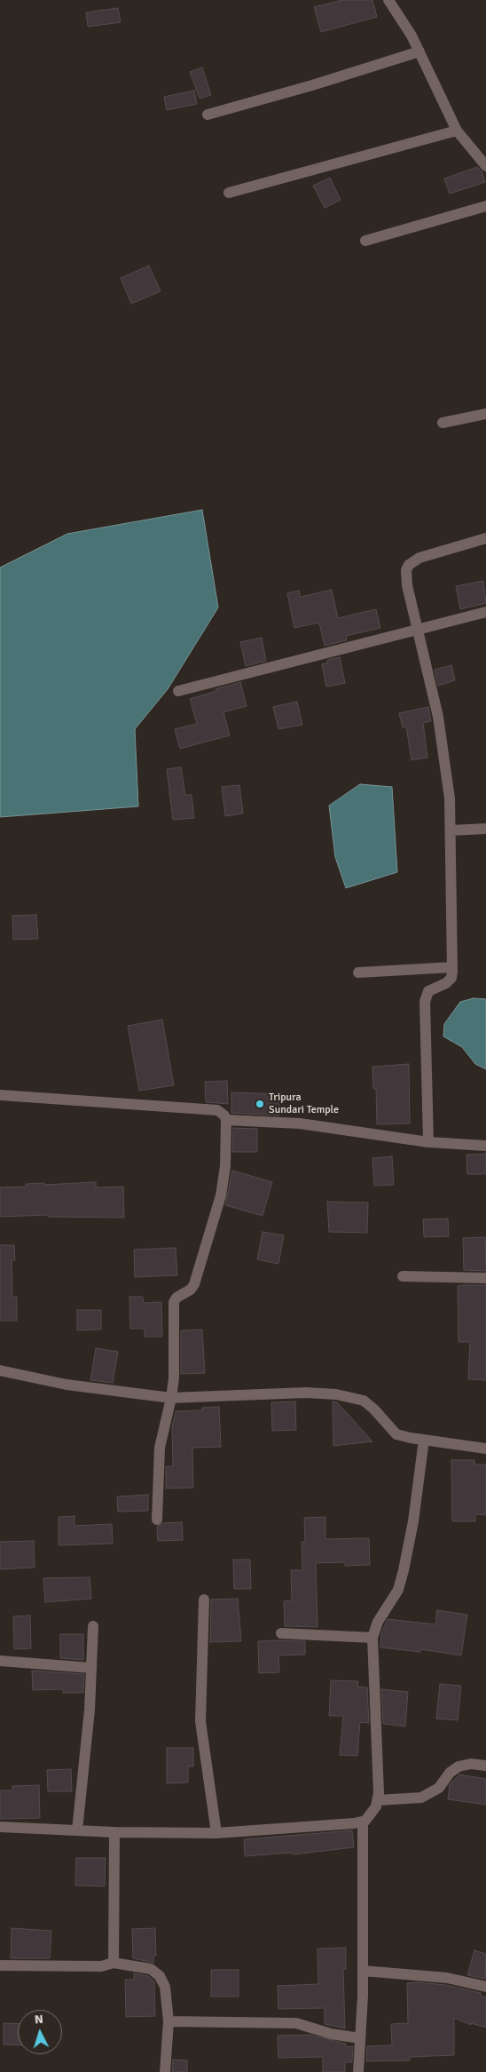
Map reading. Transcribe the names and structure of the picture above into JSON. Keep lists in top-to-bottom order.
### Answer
{
  "places": ["Tripura Sundari Temple"],
  "north": "top"
}
